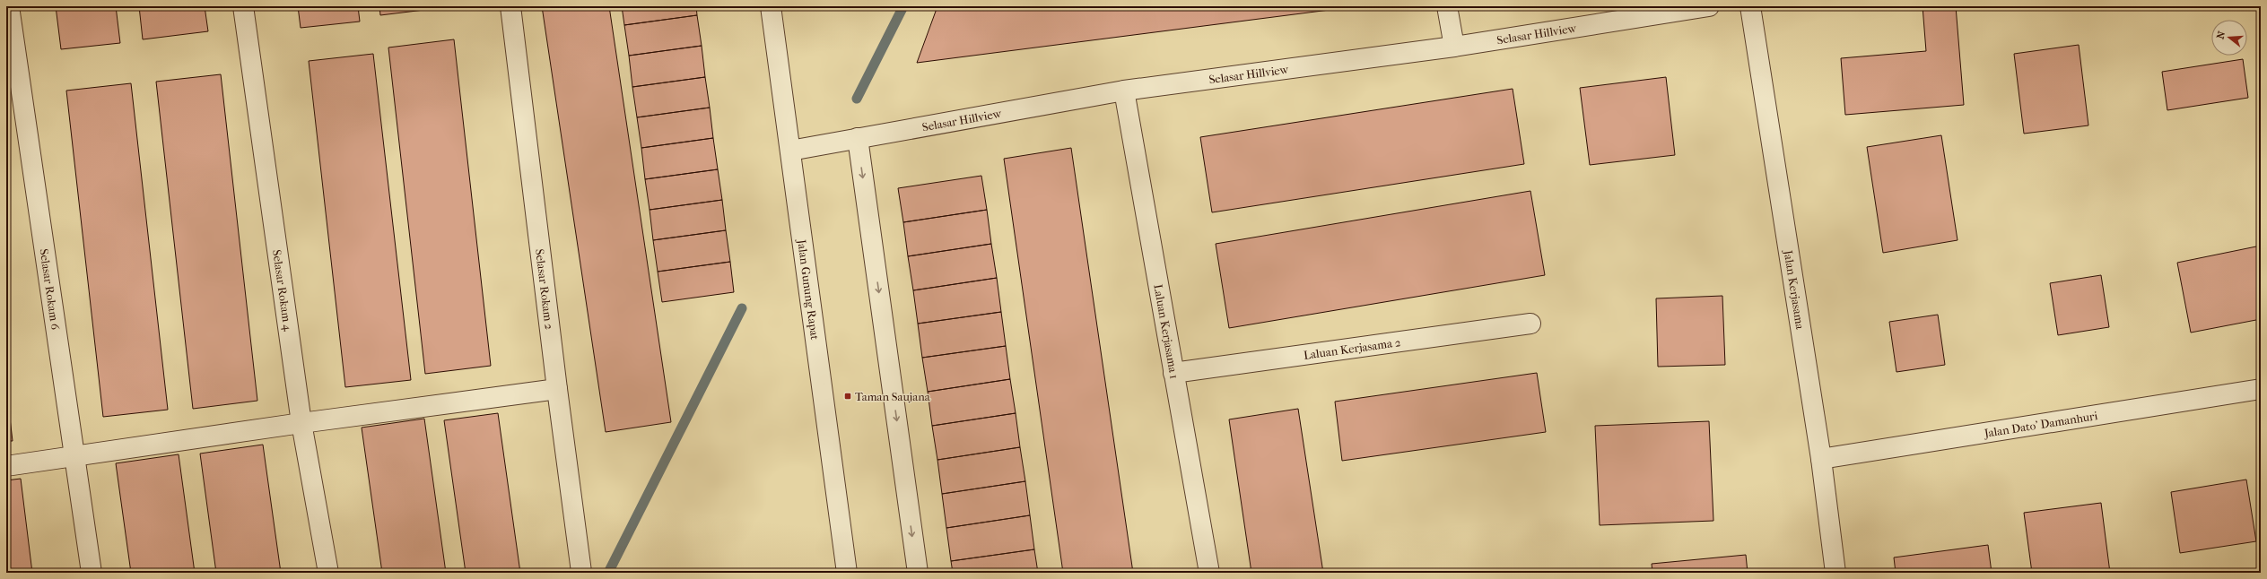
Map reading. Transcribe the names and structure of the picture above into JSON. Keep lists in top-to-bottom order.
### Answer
{
  "streets": {
    "street": [
      "Selasar Hillview",
      "Selasar Rokam 6",
      "Selasar Rokam 2",
      "Jalan Gunung Rapat",
      "Jalan Kerjasama",
      "Selasar Rokam 4",
      "Laluan Kerjasama 1",
      "Laluan Kerjasama 2",
      "Jalan Dato' Damanhuri"
    ]
  },
  "crossings": [
    ["Selasar Hillview", "Jalan Gunung Rapat"],
    ["Selasar Hillview", "Laluan Kerjasama 1"],
    ["Jalan Kerjasama", "Jalan Dato' Damanhuri"],
    ["Laluan Kerjasama 1", "Laluan Kerjasama 2"]
  ],
  "places": {
    "transit": ["Taman Saujana"]
  },
  "north": "left"
}
